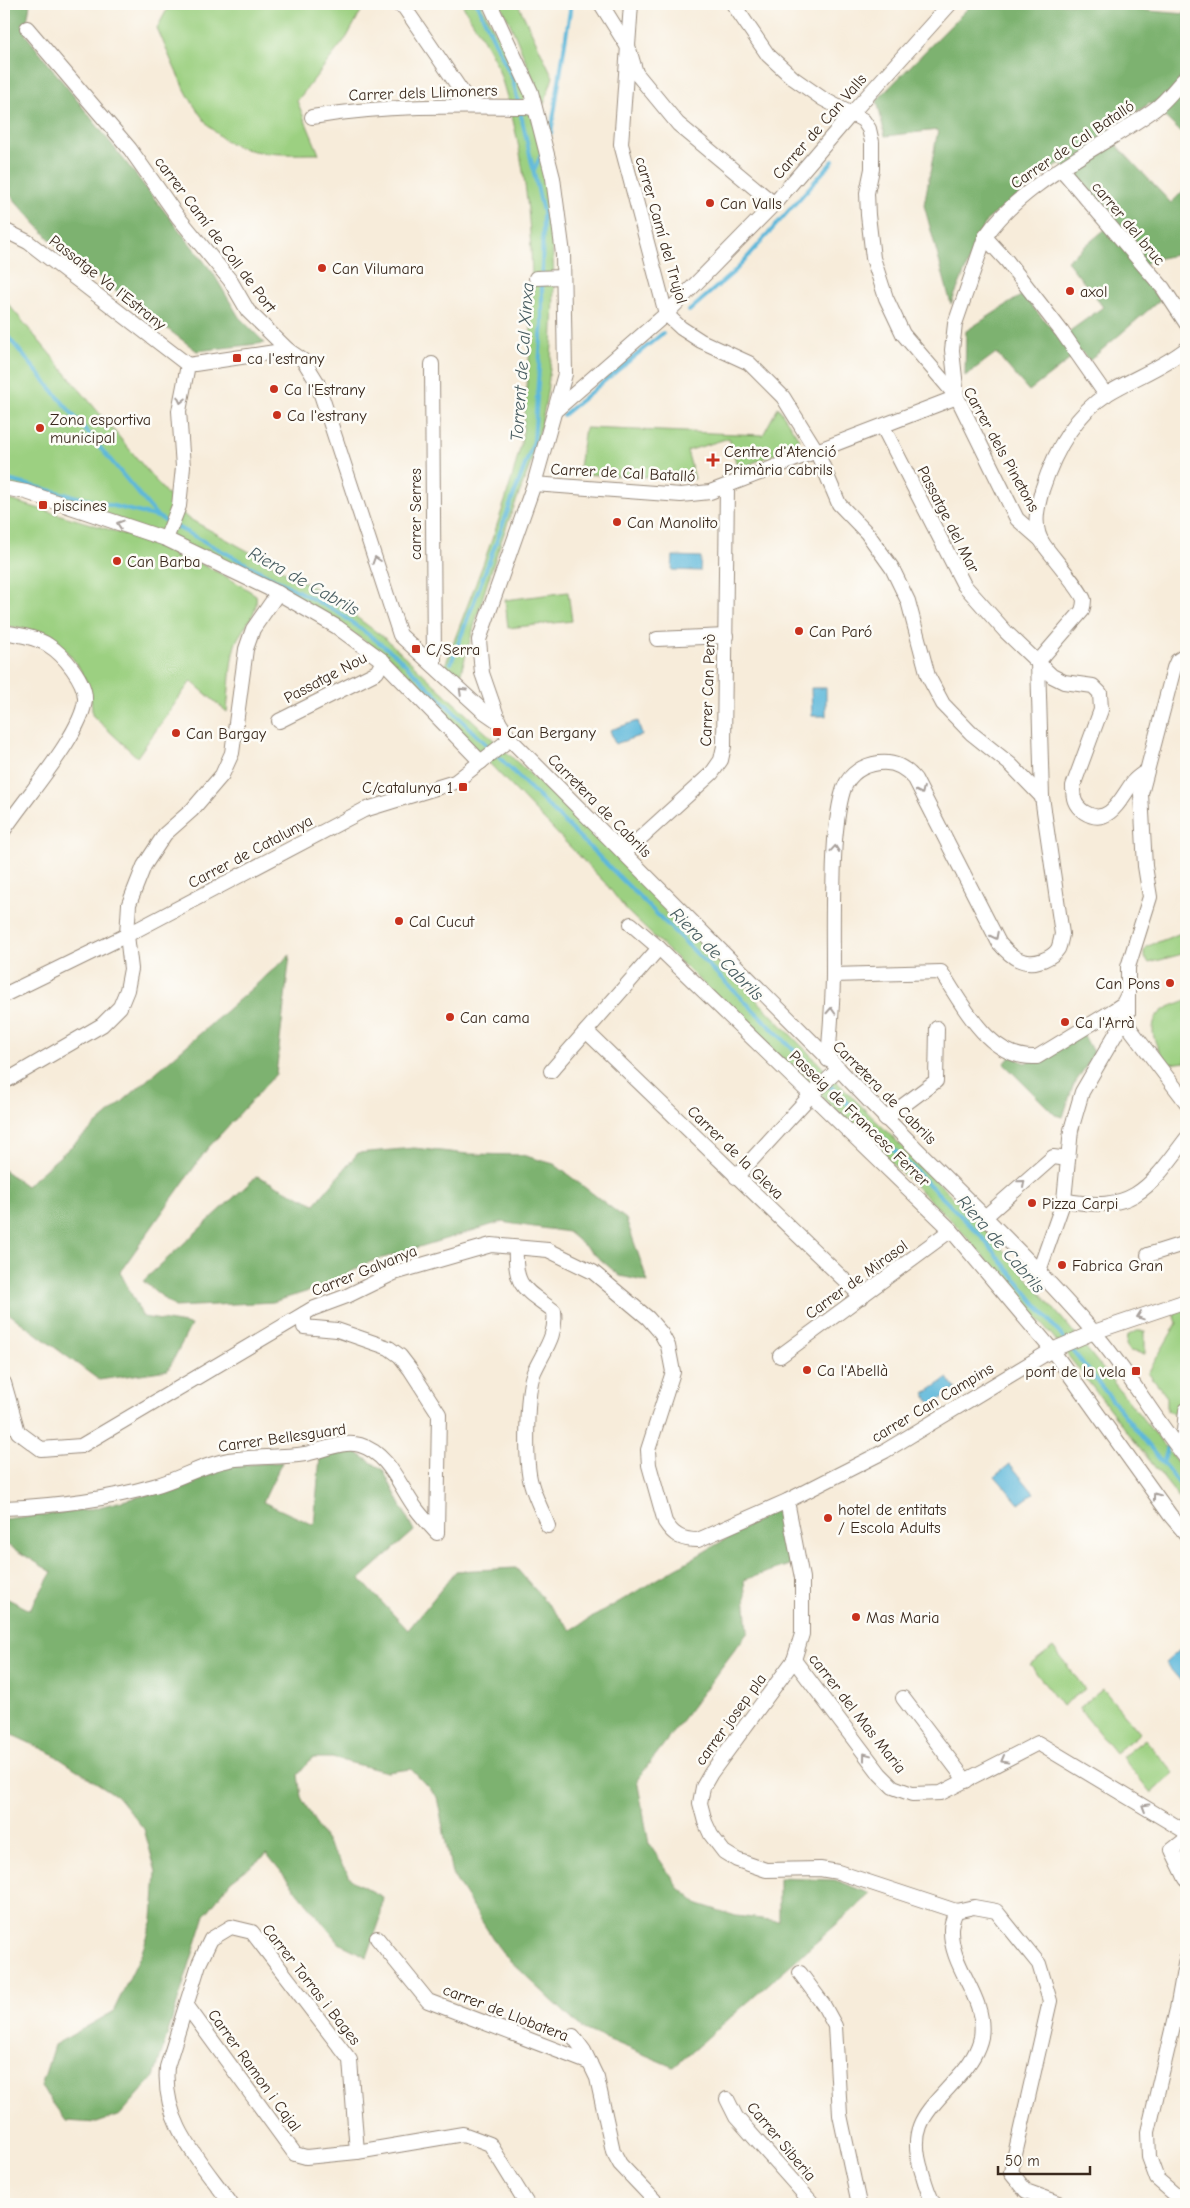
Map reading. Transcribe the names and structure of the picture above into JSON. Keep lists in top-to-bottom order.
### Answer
{
  "streets": {
    "street": [
      "Carrer dels Llimoners",
      "Carrer de Can Valls",
      "Carrer de Cal Batalló",
      "carrer del bruc",
      "carrer Camí del Trujol",
      "carrer Camí de Coll de Port",
      "Passatge Va l'Estrany",
      "Carrer dels Pinetons",
      "carrer Serres",
      "Passatge del Mar",
      "Passatge Nou",
      "Carrer Can Però",
      "Carretera de Cabrils",
      "Carrer de Catalunya",
      "Passeig de Francesc Ferrer",
      "Carrer de la Gleva",
      "Carrer Galvanya",
      "Carrer de Mirasol",
      "carrer Can Campins",
      "Carrer Bellesguard",
      "carrer del Mas Maria",
      "carrer josep pla",
      "Carrer Torras i Bages",
      "carrer de Llobatera",
      "Carrer Ramon i Cajal",
      "Carrer Siberia"
    ]
  },
  "crossings": [
    ["Carrer dels Llimoners", "Carretera de Cabrils"],
    ["Carrer de Can Valls", "carrer Camí del Trujol"],
    ["Carrer de Can Valls", "Carrer dels Pinetons"],
    ["Carrer de Can Valls", "Carretera de Cabrils"],
    ["Carrer de Cal Batalló", "carrer del bruc"],
    ["Carrer de Cal Batalló", "carrer Camí del Trujol"],
    ["Carrer de Cal Batalló", "Carrer dels Pinetons"],
    ["Carrer de Cal Batalló", "Passatge del Mar"],
    ["Carrer de Cal Batalló", "Carrer Can Però"],
    ["Carrer de Cal Batalló", "Carretera de Cabrils"],
    ["carrer Camí de Coll de Port", "carrer Serres"],
    ["carrer Camí de Coll de Port", "Carretera de Cabrils"],
    ["Carrer dels Pinetons", "Passatge del Mar"],
    ["Carrer Can Però", "Carretera de Cabrils"],
    ["Carretera de Cabrils", "Carrer de Catalunya"],
    ["Carretera de Cabrils", "carrer Can Campins"],
    ["Passeig de Francesc Ferrer", "Carrer de Mirasol"],
    ["Passeig de Francesc Ferrer", "carrer Can Campins"],
    ["Carrer de la Gleva", "Carrer de Mirasol"],
    ["Carrer Galvanya", "carrer Can Campins"],
    ["Carrer Galvanya", "Carrer Bellesguard"],
    ["Carrer Galvanya", "carrer josep pla"],
    ["carrer Can Campins", "carrer josep pla"],
    ["carrer del Mas Maria", "carrer josep pla"],
    ["Carrer Torras i Bages", "Carrer Ramon i Cajal"]
  ],
  "one_way": ["carrer del Mas Maria"],
  "water": ["Torrent de Cal Xinxa", "Riera de Cabrils"],
  "places": {
    "other": [
      "Can Valls",
      "Can Vilumara",
      "axol",
      "Ca l'Estrany",
      "Ca l'estrany",
      "Zona esportiva municipal",
      "Can Manolito",
      "Can Barba",
      "Can Paró",
      "Can Bargay",
      "Cal Cucut",
      "Can Pons",
      "Can cama",
      "Ca l'Arrà",
      "Pizza Carpi",
      "Fabrica Gran",
      "Ca l'Abellà",
      "hotel de entitats / Escola Adults",
      "Mas Maria"
    ],
    "transit": [
      "ca l'estrany",
      "piscines",
      "C/Serra",
      "Can Bergany",
      "C/catalunya 1",
      "pont de la vela"
    ],
    "health": ["Centre d'Atenció Primària cabrils"]
  },
  "scale_bar": "50 m"
}
